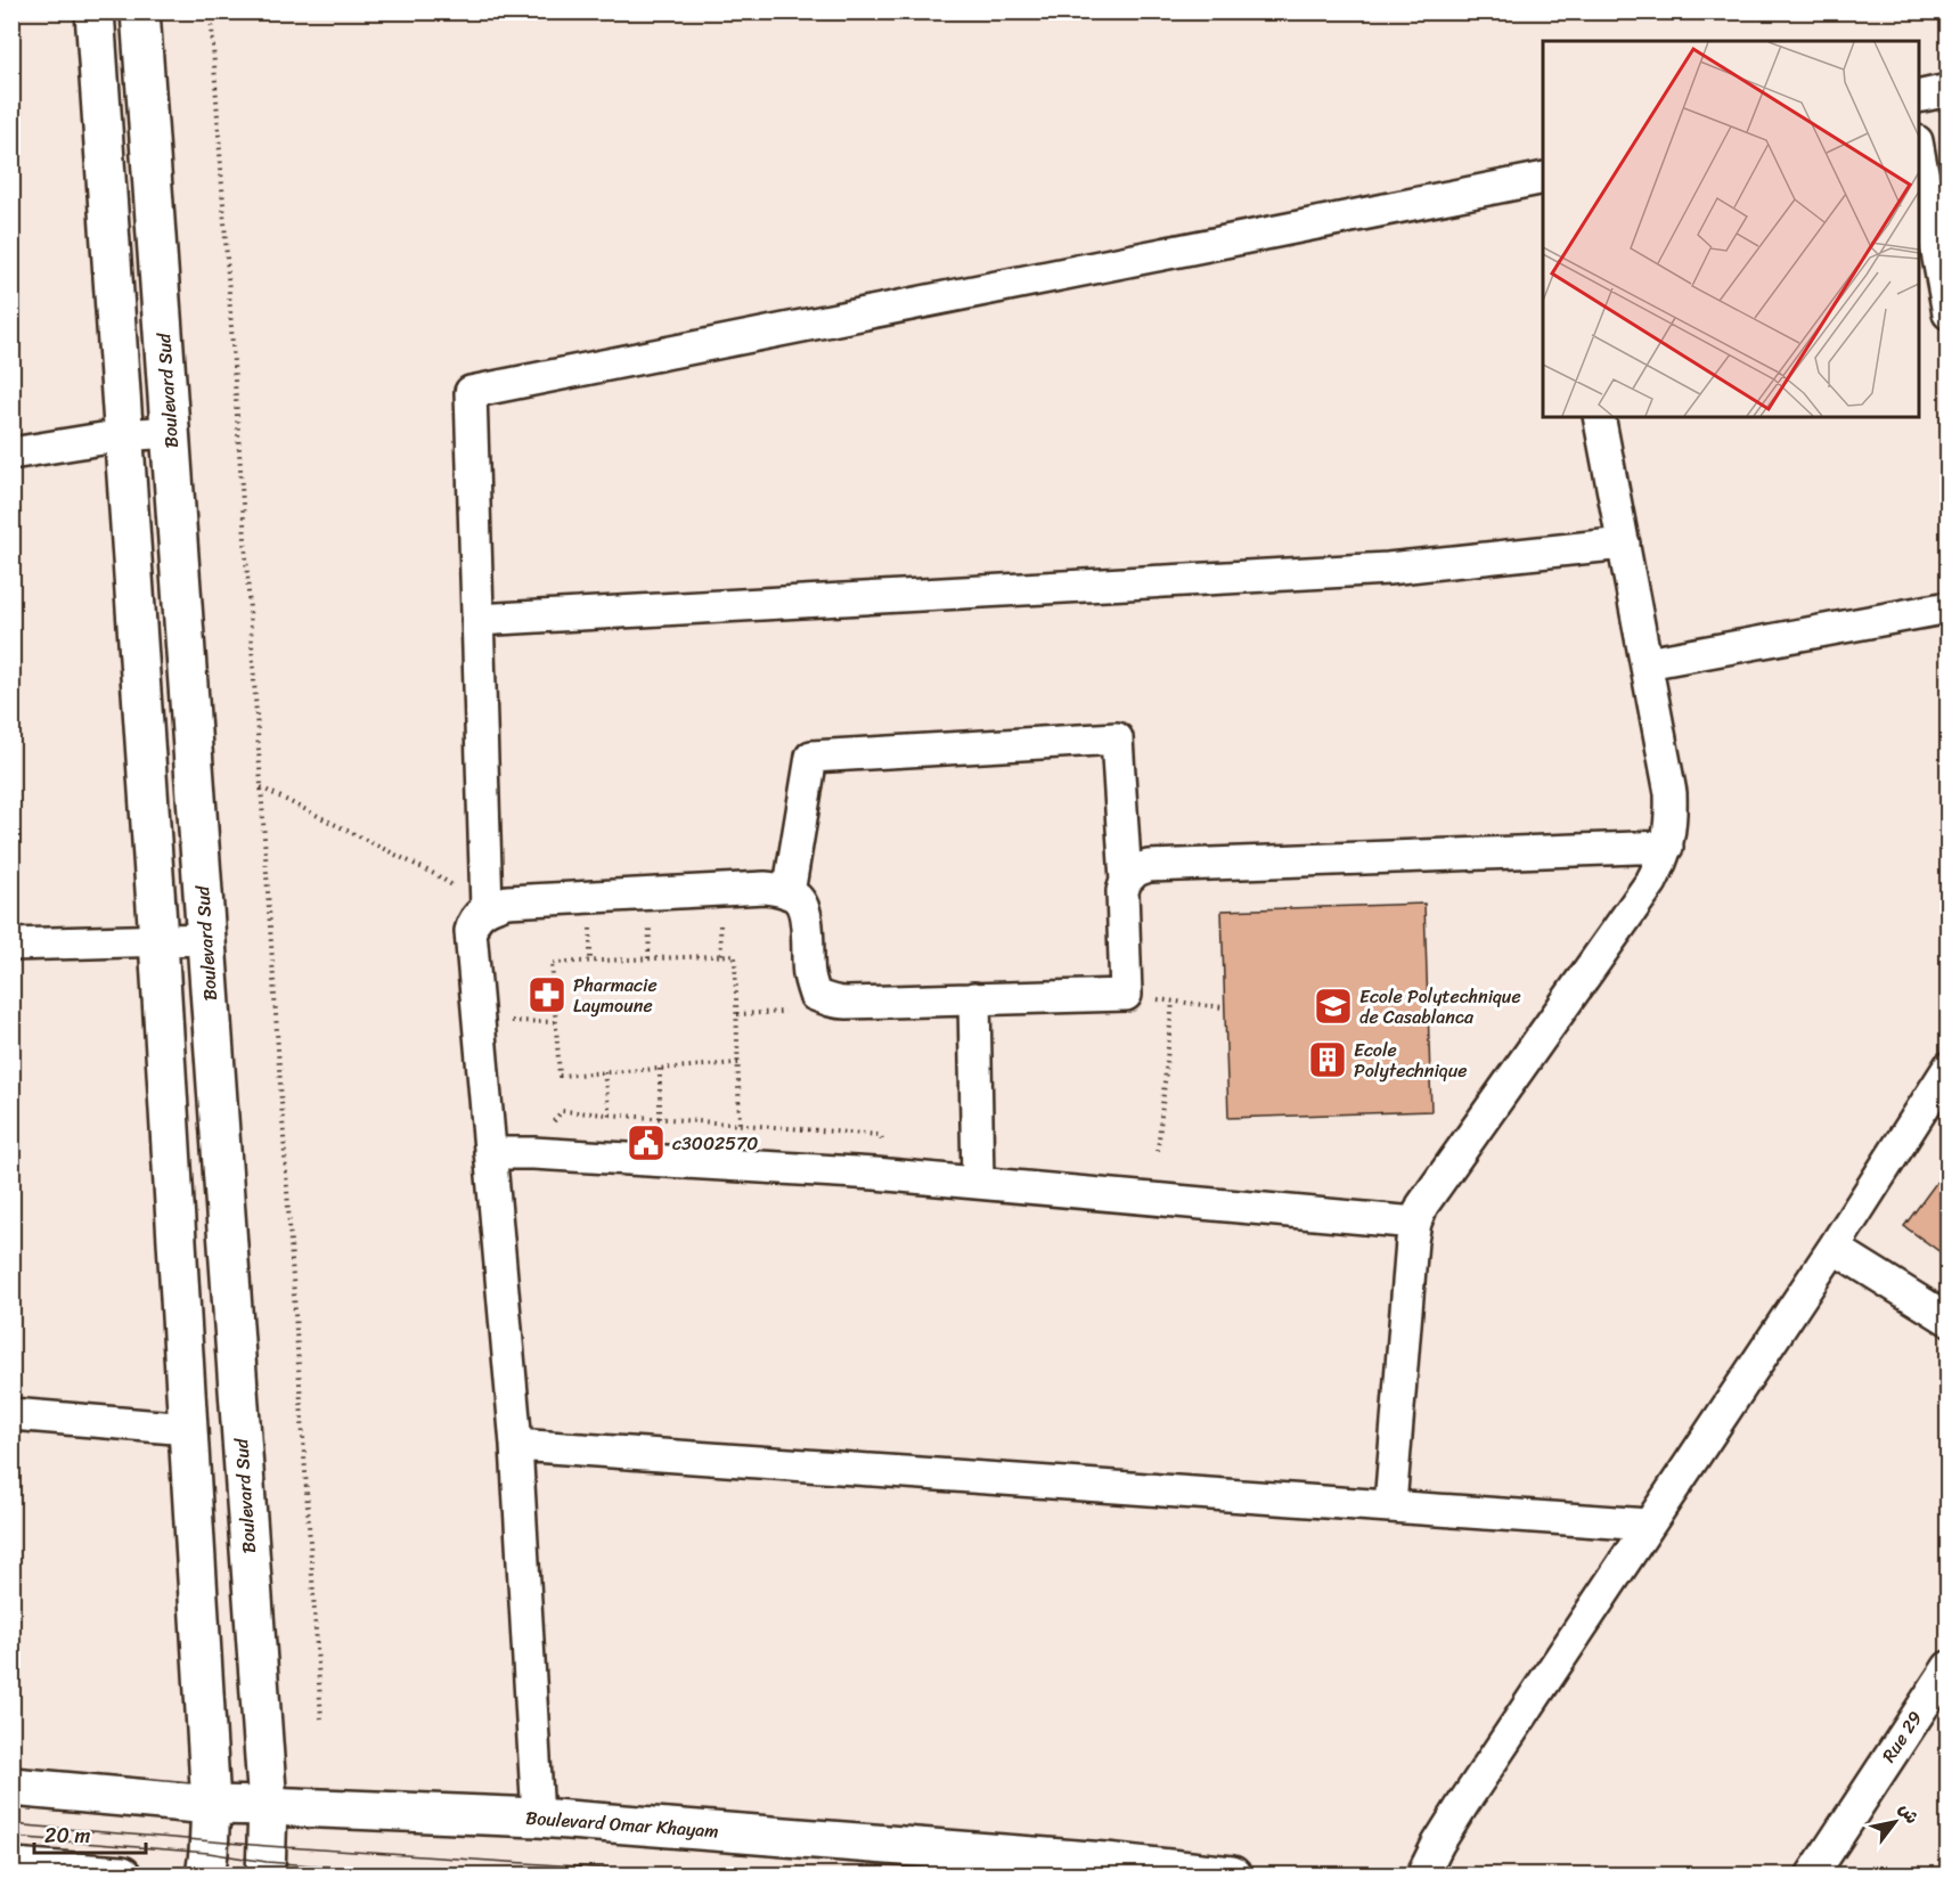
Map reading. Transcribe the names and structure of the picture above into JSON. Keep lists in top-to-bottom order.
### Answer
{
  "streets": {
    "main road": ["Boulevard Sud", "Boulevard Omar Khayam"],
    "street": ["Rue 29"]
  },
  "crossings": [
    ["Boulevard Sud", "Boulevard Omar Khayam"]
  ],
  "places": {
    "pharmacy": ["Pharmacie Laymoune"],
    "school or university": ["Ecole Polytechnique de Casablanca"],
    "building": ["Ecole Polytechnique"],
    "public building": ["c3002570"]
  },
  "scale_bar": "20 m",
  "north": "top right"
}
